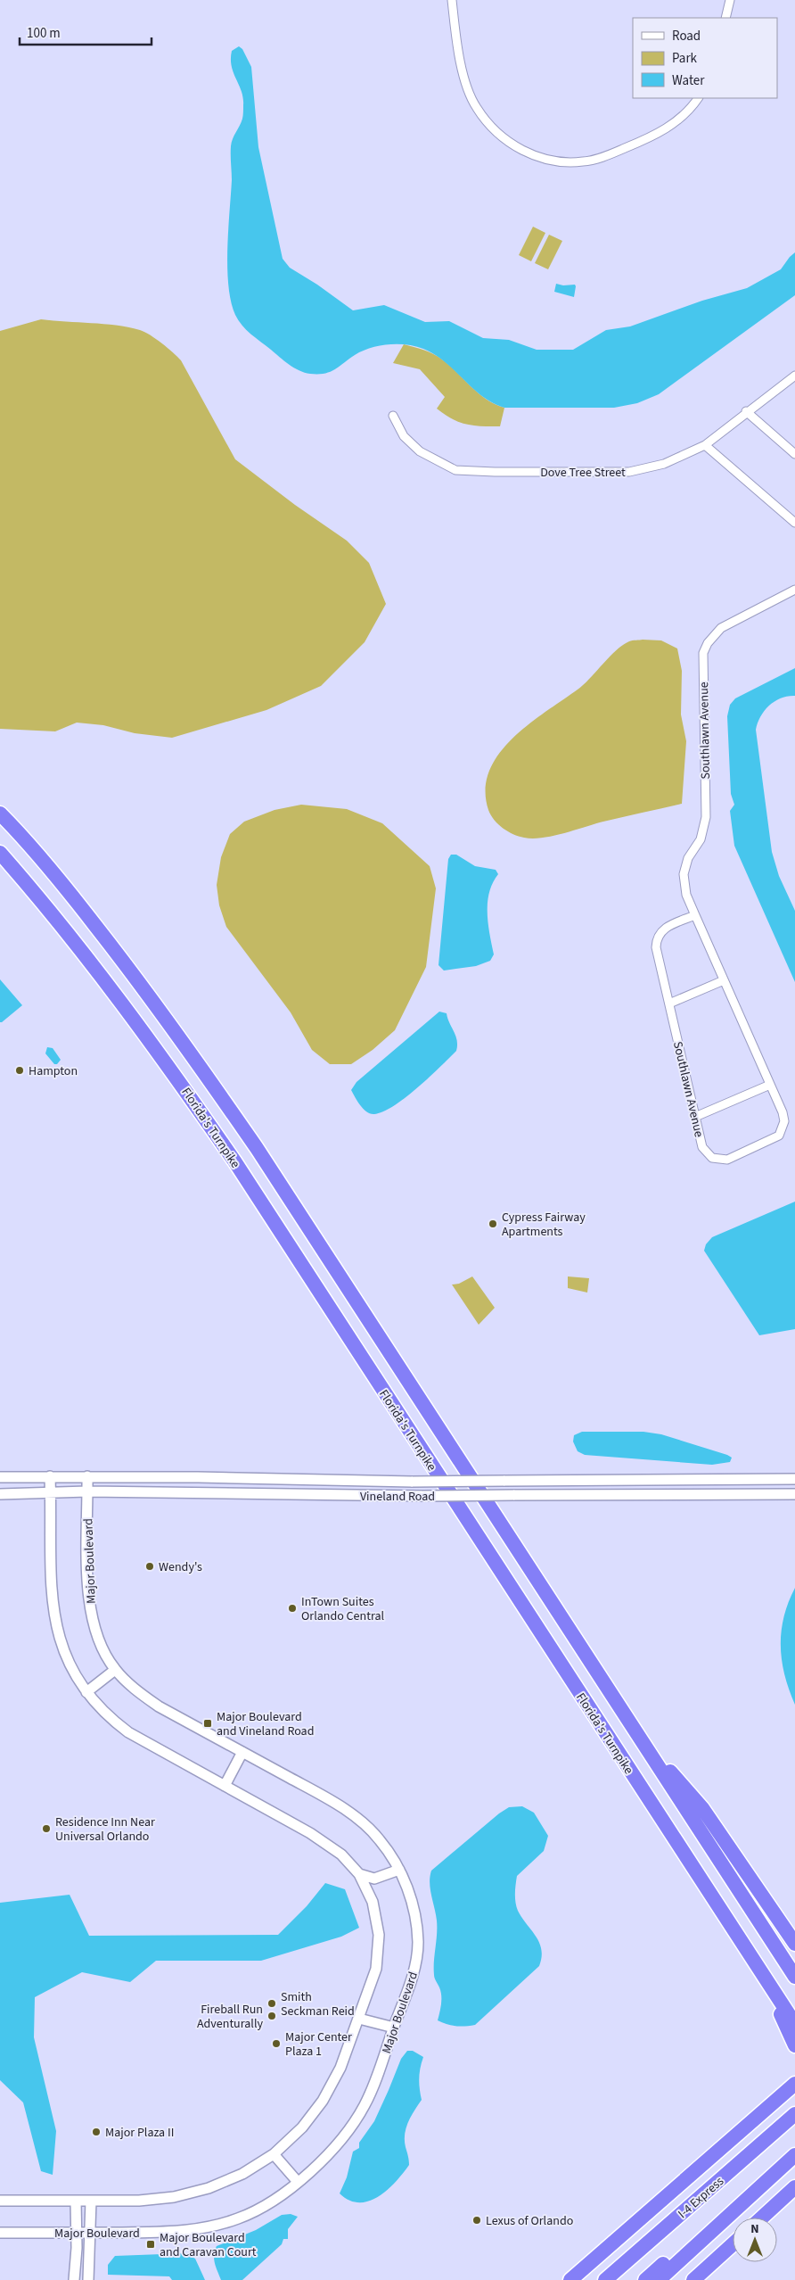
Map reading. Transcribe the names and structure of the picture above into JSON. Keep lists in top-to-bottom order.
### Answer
{
  "streets": {
    "highway": ["Florida's Turnpike", "I-4 Express"],
    "street": [
      "Dove Tree Street",
      "Southlawn Avenue",
      "Vineland Road",
      "Major Boulevard"
    ]
  },
  "crossings": [
    ["Vineland Road", "Major Boulevard"]
  ],
  "places": {
    "other": [
      "Hampton",
      "Cypress Fairway Apartments",
      "Wendy's",
      "InTown Suites Orlando Central",
      "Residence Inn Near Universal Orlando",
      "Smith Seckman Reid",
      "Fireball Run Adventurally",
      "Major Center Plaza 1",
      "Major Plaza II",
      "Lexus of Orlando"
    ],
    "transit": ["Major Boulevard and Vineland Road", "Major Boulevard and Caravan Court"]
  },
  "legend": ["Road", "Park", "Water"],
  "scale_bar": "100 m",
  "north": "top"
}
